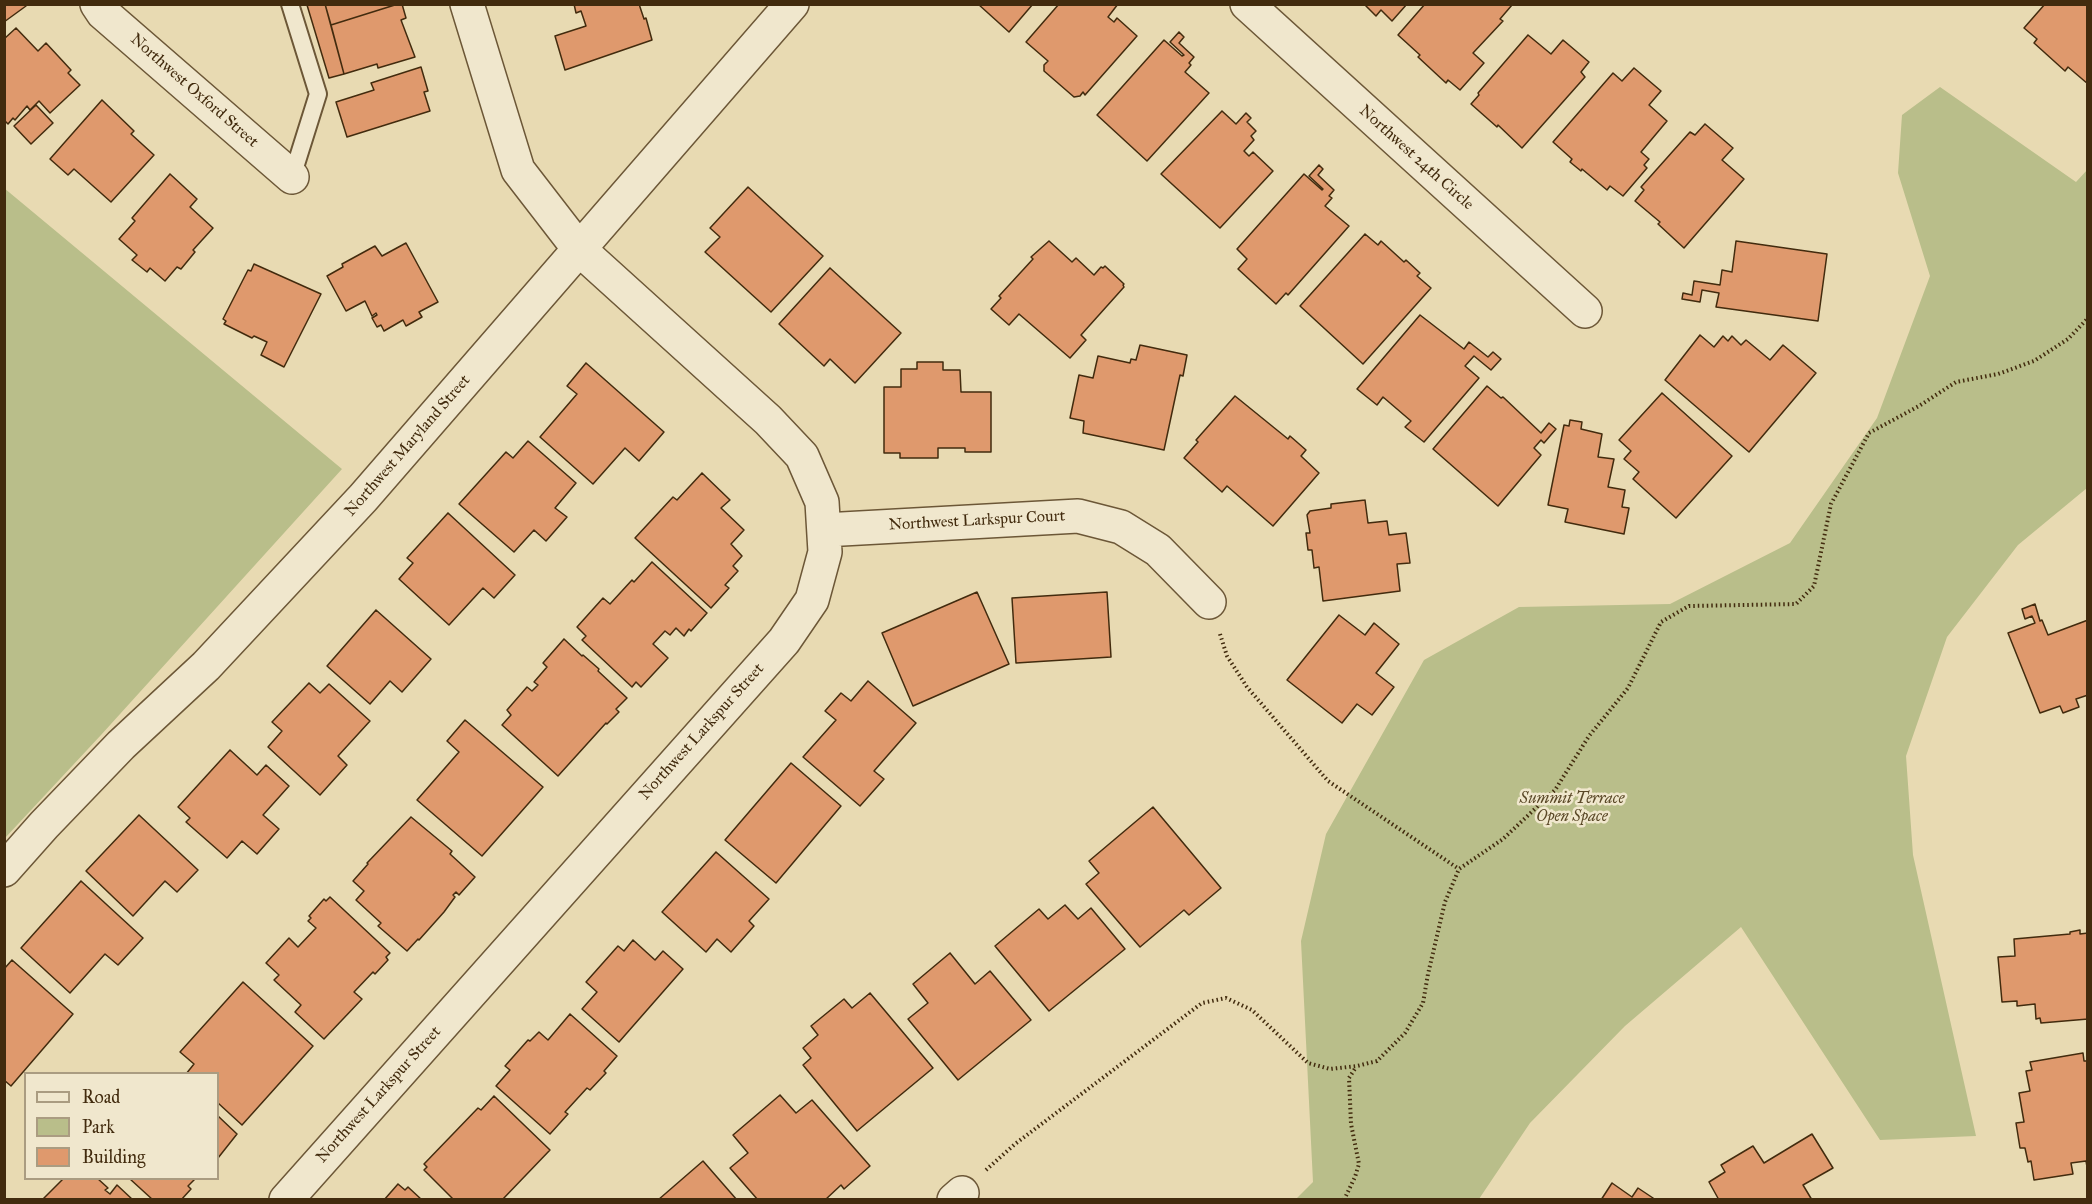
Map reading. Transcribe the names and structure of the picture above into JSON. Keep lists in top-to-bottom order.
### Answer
{
  "streets": {
    "street": [
      "Northwest Oxford Street",
      "Northwest 24th Circle",
      "Northwest Maryland Street",
      "Northwest Larkspur Court",
      "Northwest Larkspur Street"
    ]
  },
  "crossings": [
    ["Northwest Maryland Street", "Northwest Larkspur Street"],
    ["Northwest Larkspur Court", "Northwest Larkspur Street"]
  ],
  "parks": ["Summit Terrace Open Space"],
  "legend": ["Road", "Park", "Building"]
}
